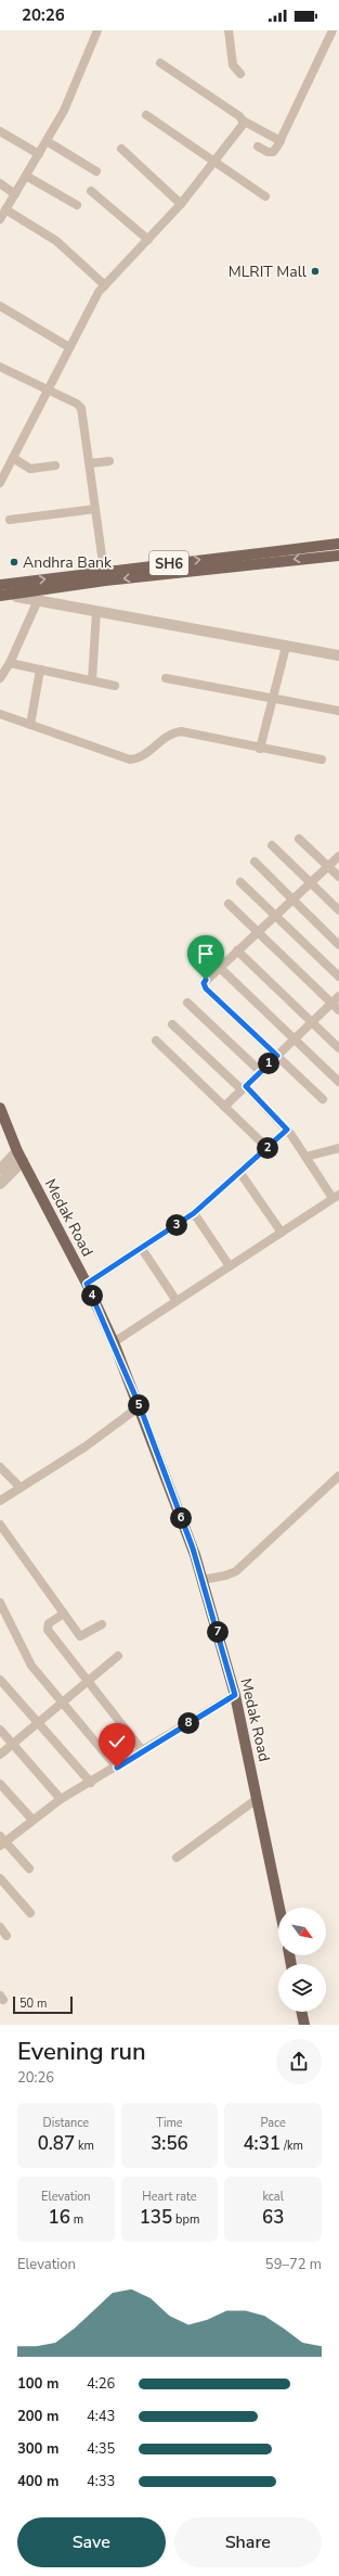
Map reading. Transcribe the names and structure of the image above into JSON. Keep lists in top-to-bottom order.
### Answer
{
  "streets": {
    "main road": ["SH6", "Medak Road"]
  },
  "places": ["MLRIT Mall", "Andhra Bank"],
  "scale_bar": "50 m",
  "north": "bottom right",
  "page": {
    "status": "20:26",
    "pins": [
      "1",
      "2",
      "3",
      "4",
      "5",
      "6",
      "7",
      "8"
    ],
    "scale": "50 m",
    "heading": ["Evening run", "20:26"],
    "stats": [
      ["Distance", "0.87 km"],
      ["Time", "3:56"],
      ["Pace", "4:31 /km"],
      ["Elevation", "16 m"],
      ["Heart rate", "135 bpm"],
      ["kcal", "63"]
    ],
    "chart": ["Elevation", "59–72 m"],
    "list": [
      {
        "name": "100 m",
        "note": "4:26"
      },
      {
        "name": "200 m",
        "note": "4:43"
      },
      {
        "name": "300 m",
        "note": "4:35"
      },
      {
        "name": "400 m",
        "note": "4:33"
      }
    ],
    "buttons": ["Save", "Share"]
  }
}
